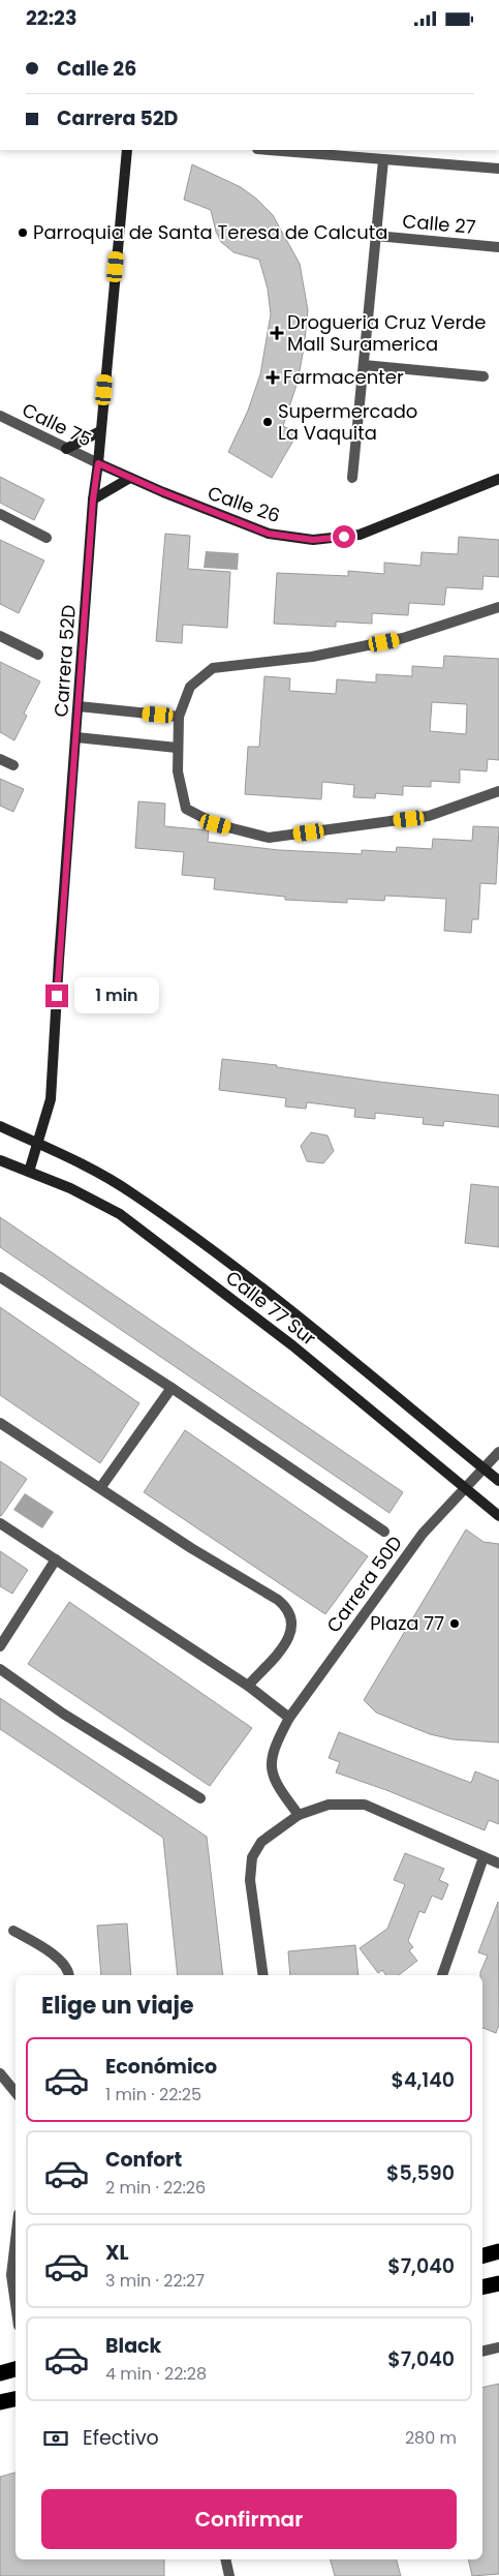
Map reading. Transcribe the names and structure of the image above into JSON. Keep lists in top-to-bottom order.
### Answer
{
  "streets": {
    "street": [
      "Calle 27",
      "Calle 75",
      "Calle 26",
      "Carrera 52D",
      "Calle 77 Sur",
      "Carrera 50D"
    ]
  },
  "crossings": [
    ["Calle 75", "Calle 26"],
    ["Calle 75", "Carrera 52D"],
    ["Calle 26", "Carrera 52D"],
    ["Carrera 52D", "Calle 77 Sur"],
    ["Calle 77 Sur", "Carrera 50D"]
  ],
  "places": {
    "other": ["Parroquia de Santa Teresa de Calcuta", "Supermercado La Vaquita", "Plaza 77"],
    "health": ["Drogueria Cruz Verde Mall Suramerica", "Farmacenter"]
  },
  "page": {
    "status": "22:23",
    "banner": ["Calle 26", "Carrera 52D"],
    "bubble": "1 min",
    "heading": "Elige un viaje",
    "list": [
      {
        "name": "Económico",
        "note": "1 min · 22:25",
        "value": "$4,140"
      },
      {
        "name": "Confort",
        "note": "2 min · 22:26",
        "value": "$5,590"
      },
      {
        "name": "XL",
        "note": "3 min · 22:27",
        "value": "$7,040"
      },
      {
        "name": "Black",
        "note": "4 min · 22:28",
        "value": "$7,040"
      }
    ],
    "pay": ["Efectivo", "280 m"],
    "buttons": "Confirmar"
  }
}
